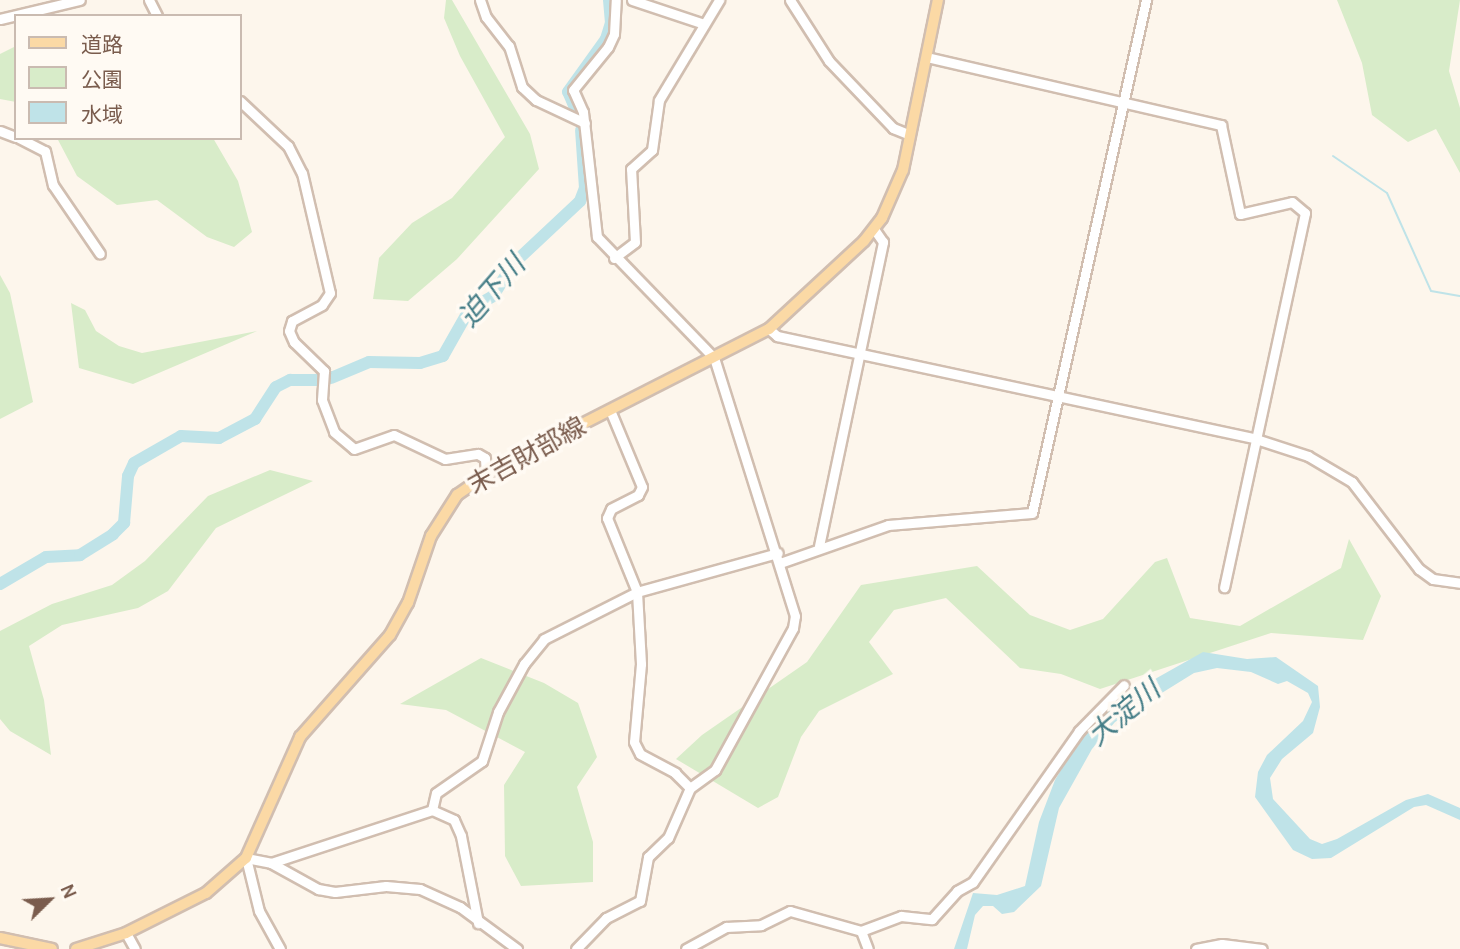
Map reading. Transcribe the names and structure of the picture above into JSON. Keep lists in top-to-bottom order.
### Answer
{
  "streets": {
    "main road": ["末吉財部線"]
  },
  "water": ["迫下川", "大淀川"],
  "legend": ["道路", "公園", "水域"],
  "north": "top right"
}
